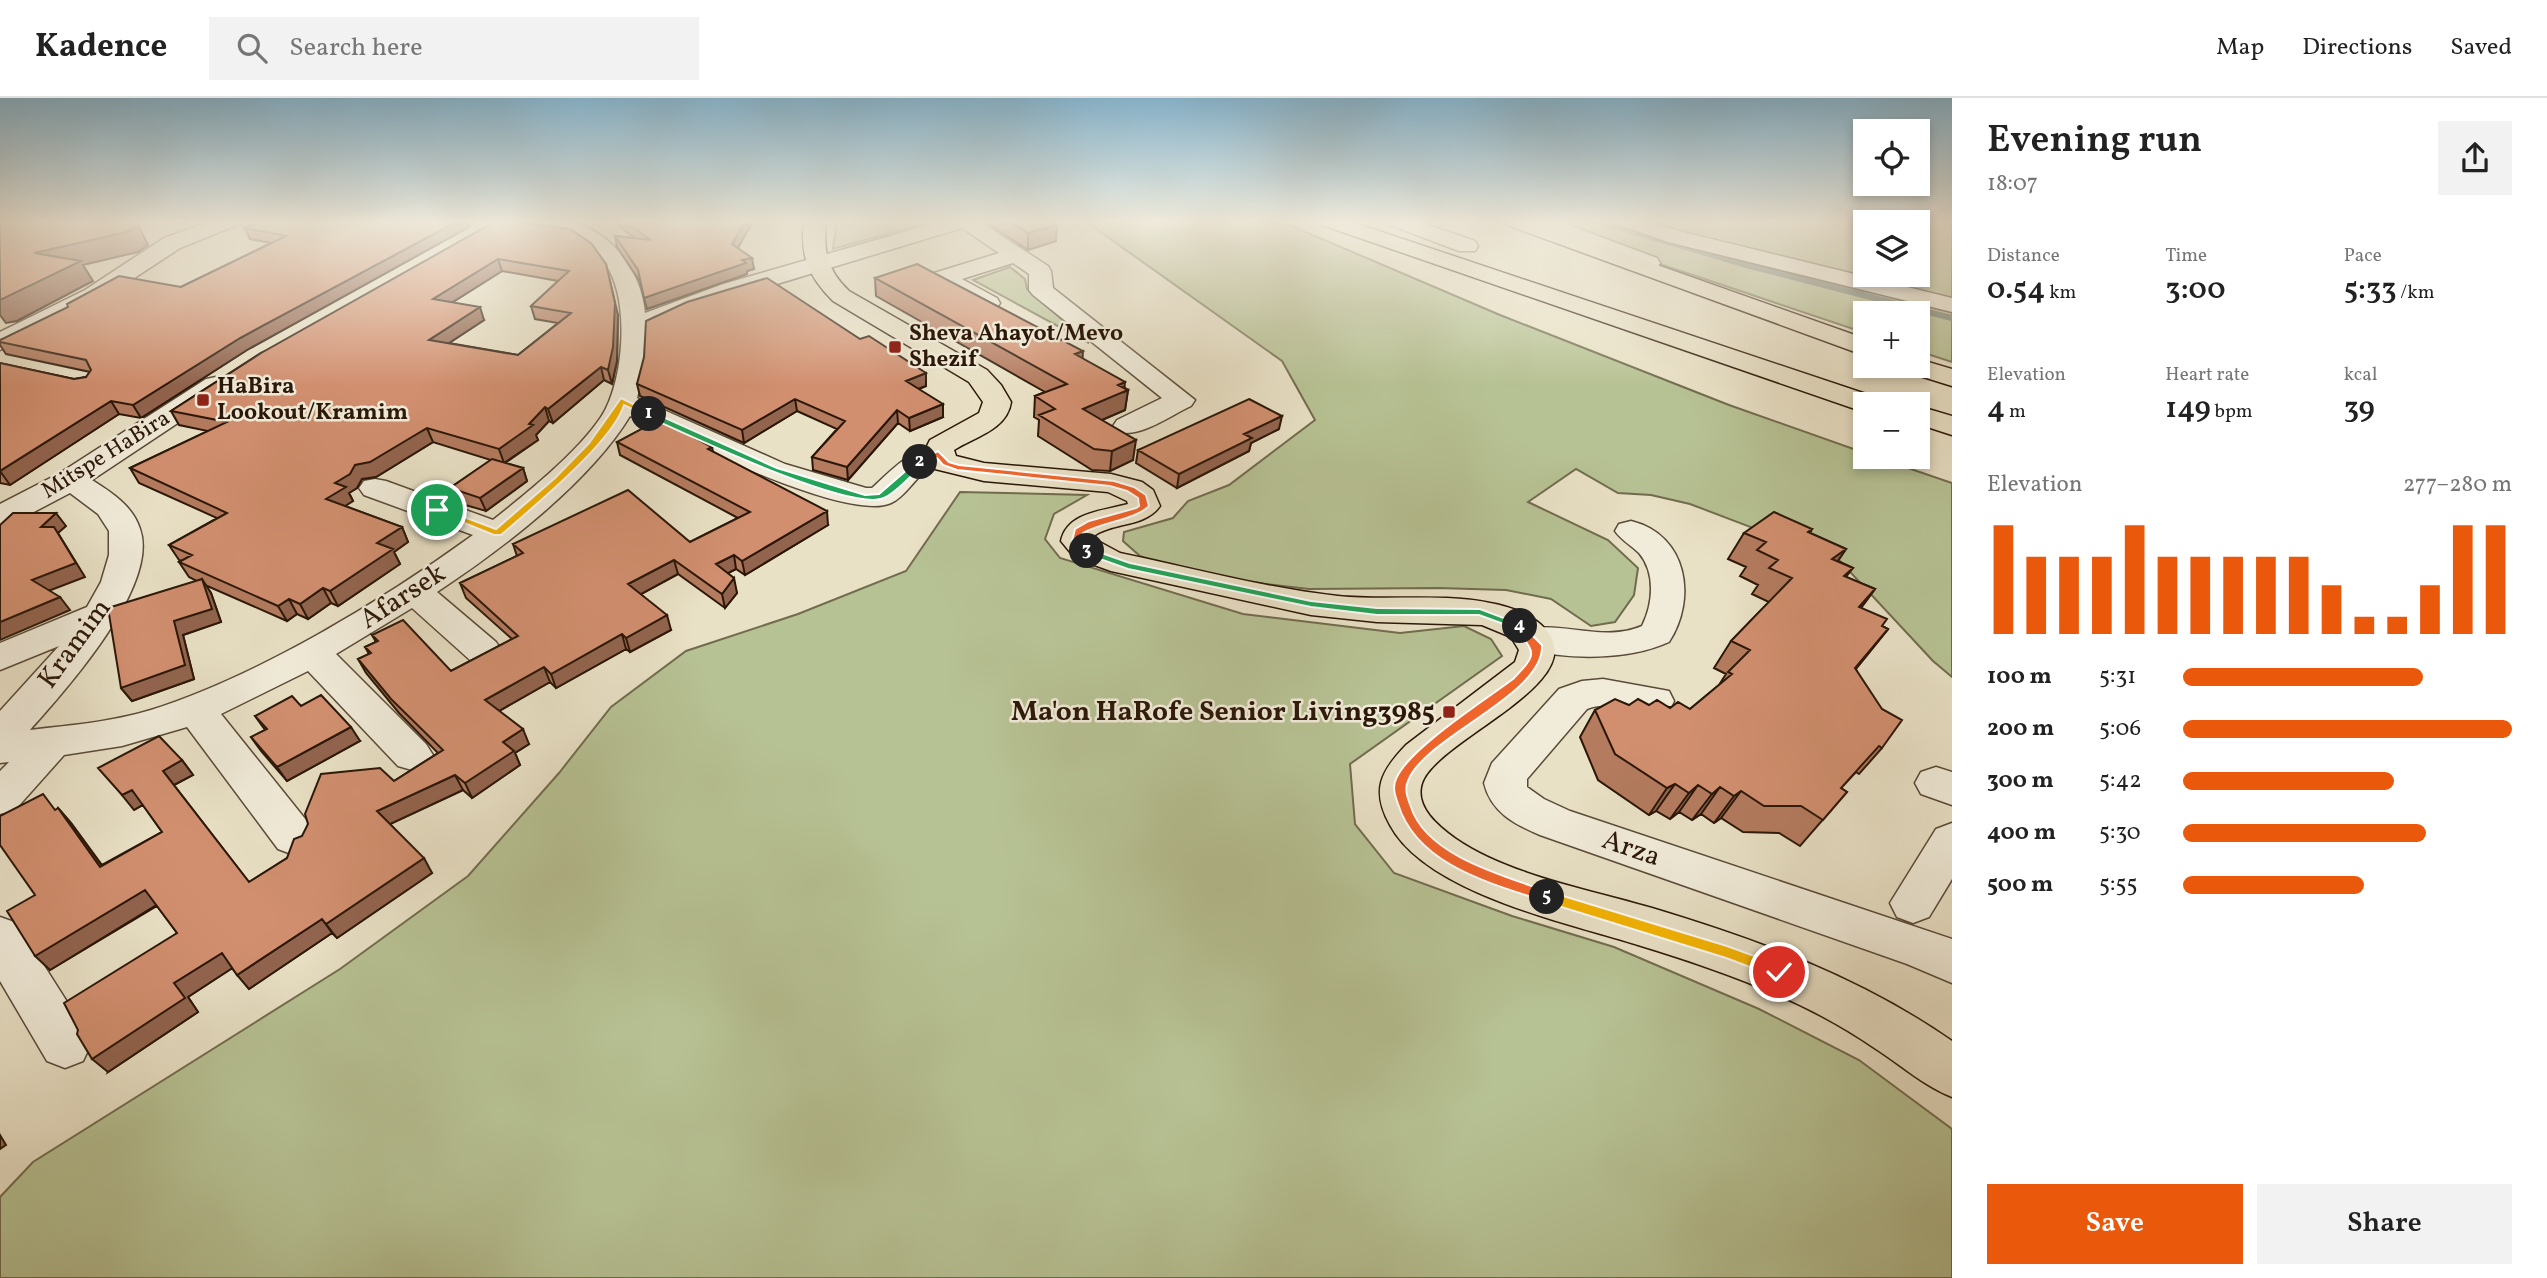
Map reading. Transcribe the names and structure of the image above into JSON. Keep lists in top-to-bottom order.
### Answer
{
  "streets": {
    "street": [
      "Mitspe HaBira",
      "Afarsek",
      "Kramim",
      "Arza"
    ]
  },
  "crossings": [
    ["Mitspe HaBira", "Kramim"]
  ],
  "places": {
    "transit": ["Sheva Ahayot/Mevo Shezif", "HaBira Lookout/Kramim", "Ma'on HaRofe Senior Living3985"]
  },
  "page": {
    "header": "Kadence",
    "search": "Search here",
    "nav": ["Map", "Directions", "Saved"],
    "heading": ["Evening run", "18:07"],
    "map_buttons": ["+", "−"],
    "stats": [
      ["Distance", "0.54 km"],
      ["Time", "3:00"],
      ["Pace", "5:33 /km"],
      ["Elevation", "4 m"],
      ["Heart rate", "149 bpm"],
      ["kcal", "39"]
    ],
    "pins": [
      "1",
      "2",
      "3",
      "4",
      "5"
    ],
    "chart": ["Elevation", "277–280 m"],
    "list": [
      {
        "name": "100 m",
        "note": "5:31"
      },
      {
        "name": "200 m",
        "note": "5:06"
      },
      {
        "name": "300 m",
        "note": "5:42"
      },
      {
        "name": "400 m",
        "note": "5:30"
      },
      {
        "name": "500 m",
        "note": "5:55"
      }
    ],
    "buttons": ["Save", "Share"]
  }
}
